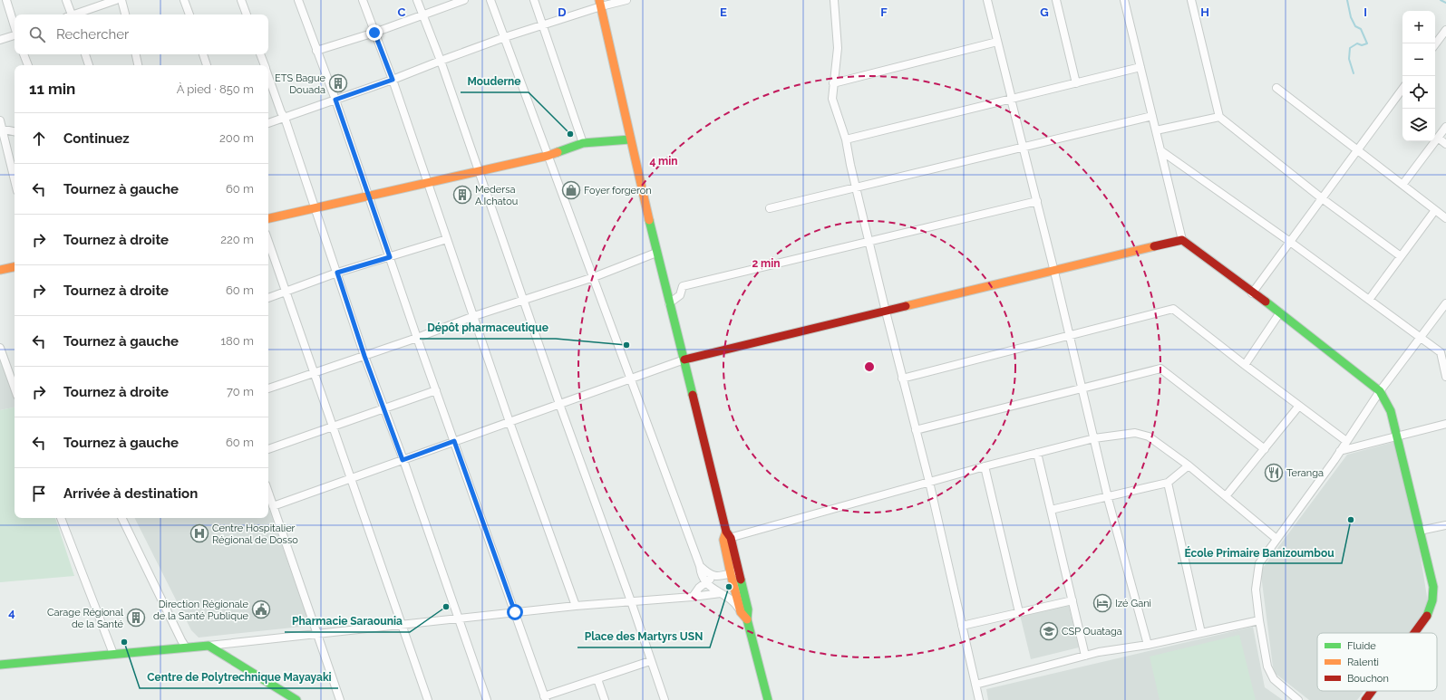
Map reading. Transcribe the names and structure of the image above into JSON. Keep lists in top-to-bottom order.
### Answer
{
  "places": {
    "building": ["ETS Bague Douada", "Medersa A.Ichatou", "Carage Régional de la Santé"],
    "other": [
      "Mouderne",
      "Dépôt pharmaceutique",
      "École Primaire Banizoumbou",
      "Place des Martyrs USN",
      "Pharmacie Saraounia",
      "Centre de Polytrechnique Mayayaki"
    ],
    "shop": ["Foyer forgeron"],
    "restaurant": ["Teranga"],
    "hospital": ["Centre Hospitalier Régional de Dosso"],
    "hotel": ["Izé Gani"],
    "public building": ["Direction Régionale de la Santé Publique"],
    "school or university": ["CSP Ouataga"]
  },
  "legend": ["Fluide", "Ralenti", "Bouchon"],
  "page": {
    "map_buttons": ["+", "−"],
    "search": "Rechercher",
    "heading": ["11 min", "À pied · 850 m"],
    "list": [
      ["Continuez", "200 m"],
      ["Tournez à gauche", "60 m"],
      ["Tournez à droite", "220 m"],
      ["Tournez à droite", "60 m"],
      ["Tournez à gauche", "180 m"],
      ["Tournez à droite", "70 m"],
      ["Tournez à gauche", "60 m"],
      "Arrivée à destination"
    ]
  },
  "grid": {
    "columns": [
      "C",
      "D",
      "E",
      "F",
      "G",
      "H",
      "I"
    ],
    "rows": ["4"]
  },
  "rings": ["4 min", "2 min"]
}
